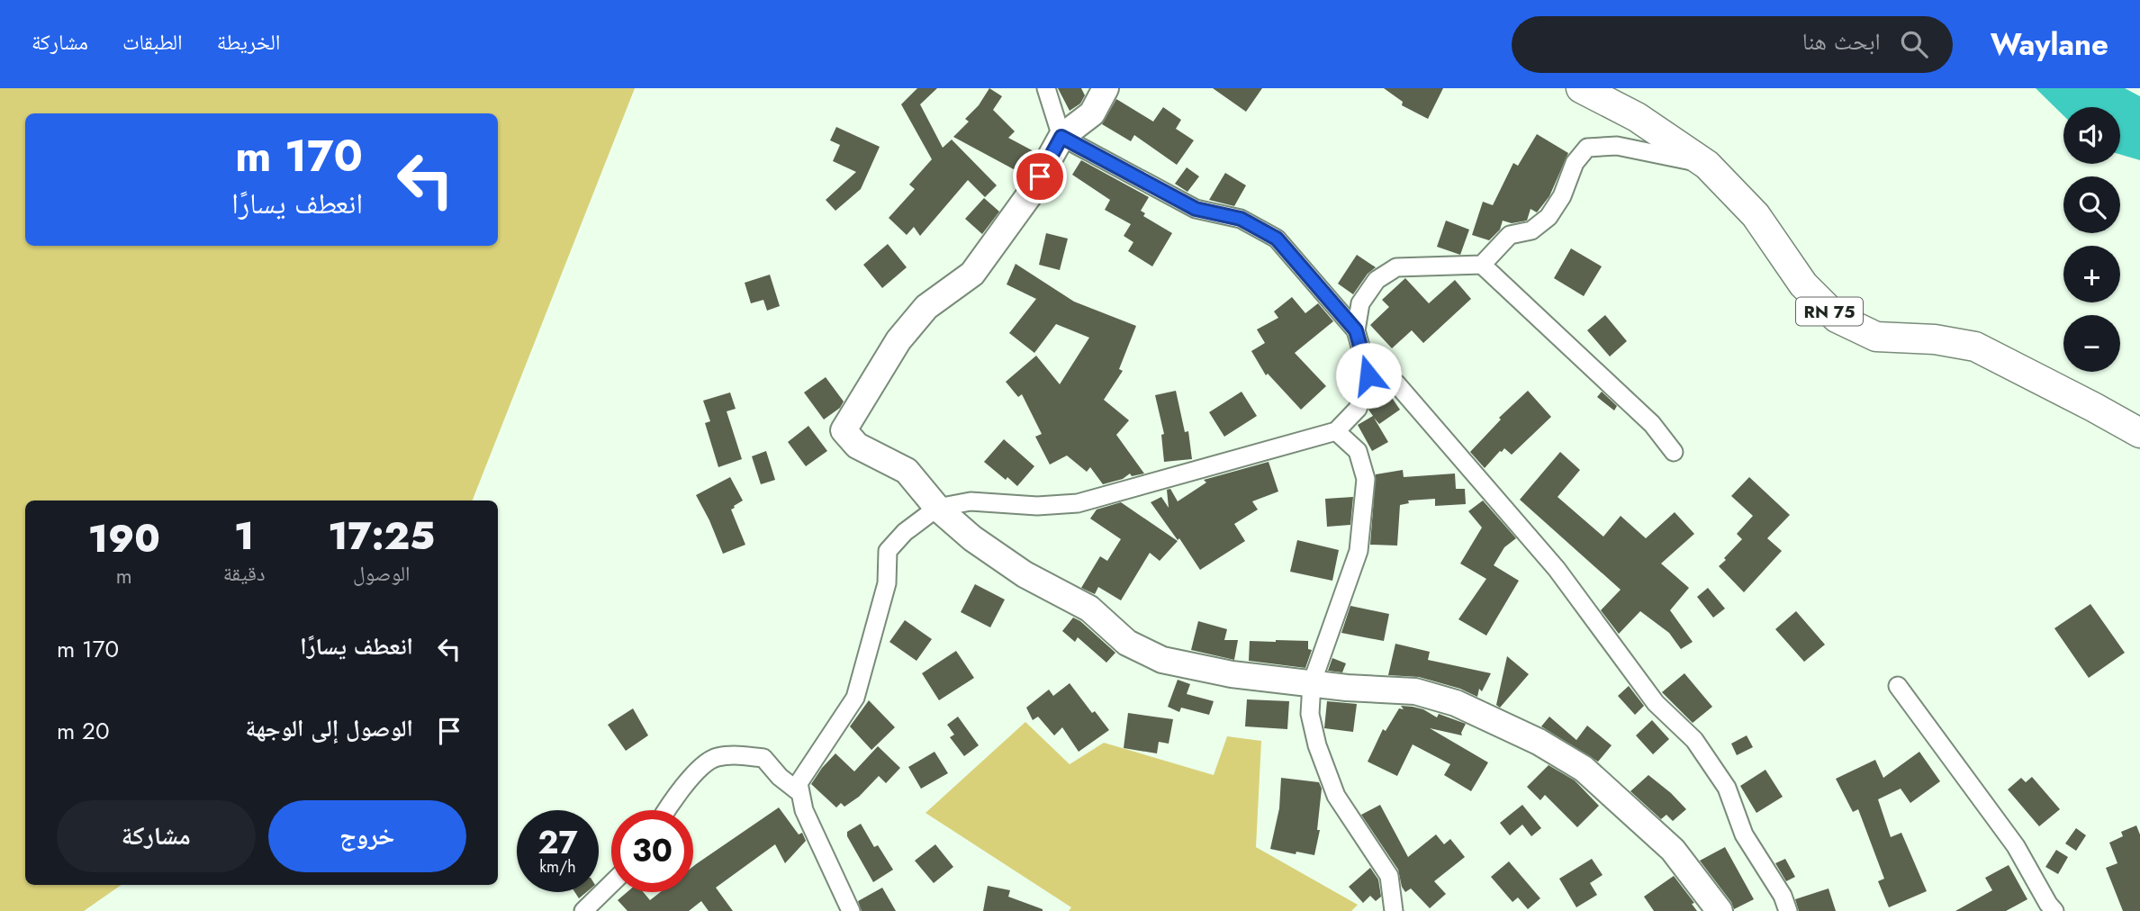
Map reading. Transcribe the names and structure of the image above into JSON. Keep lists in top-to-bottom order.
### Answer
{
  "streets": {
    "main road": ["RN 75"]
  },
  "page": {
    "header": "Waylane",
    "search": "ابحث هنا",
    "nav": ["الخريطة", "الطبقات", "مشاركة"],
    "map_buttons": ["+", "−"],
    "turn": ["170 m", "انعطف يسارًا"],
    "eta": [
      "17:25",
      "الوصول",
      "1",
      "دقيقة",
      "190",
      "m"
    ],
    "list": [
      {
        "name": "انعطف يسارًا",
        "value": "170 m"
      },
      {
        "name": "الوصول إلى الوجهة",
        "value": "20 m"
      }
    ],
    "buttons": ["خروج", "مشاركة"],
    "speed": "27 km/h",
    "limit": "30"
  }
}
